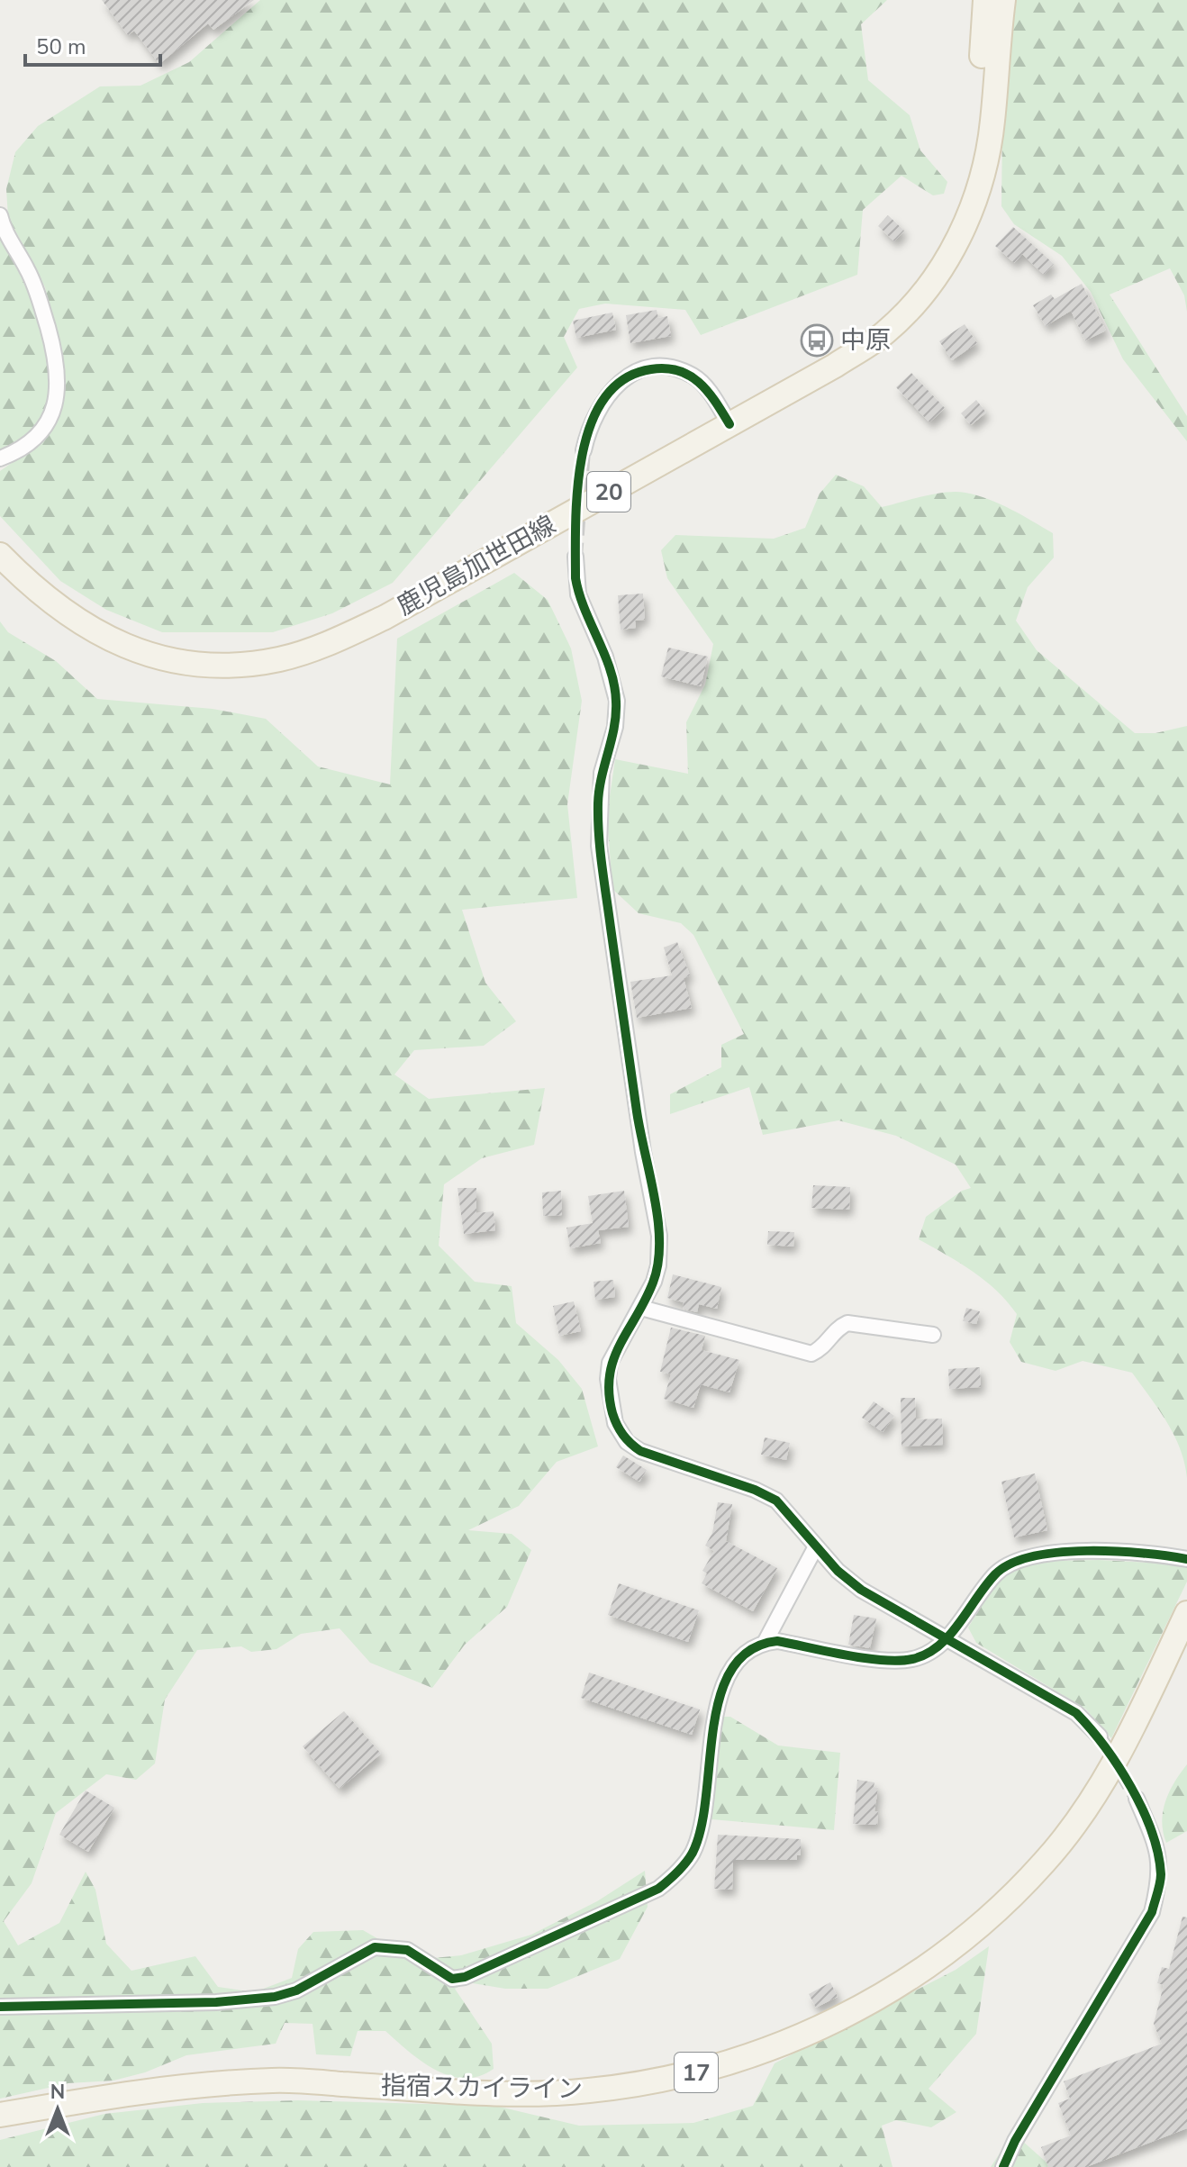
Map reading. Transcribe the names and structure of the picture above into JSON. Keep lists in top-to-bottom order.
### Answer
{
  "streets": {
    "main road": [
      "20",
      "鹿児島加世田線",
      "17",
      "指宿スカイライン"
    ]
  },
  "places": {
    "bus stop": ["中原"]
  },
  "scale_bar": "50 m",
  "north": "top"
}
